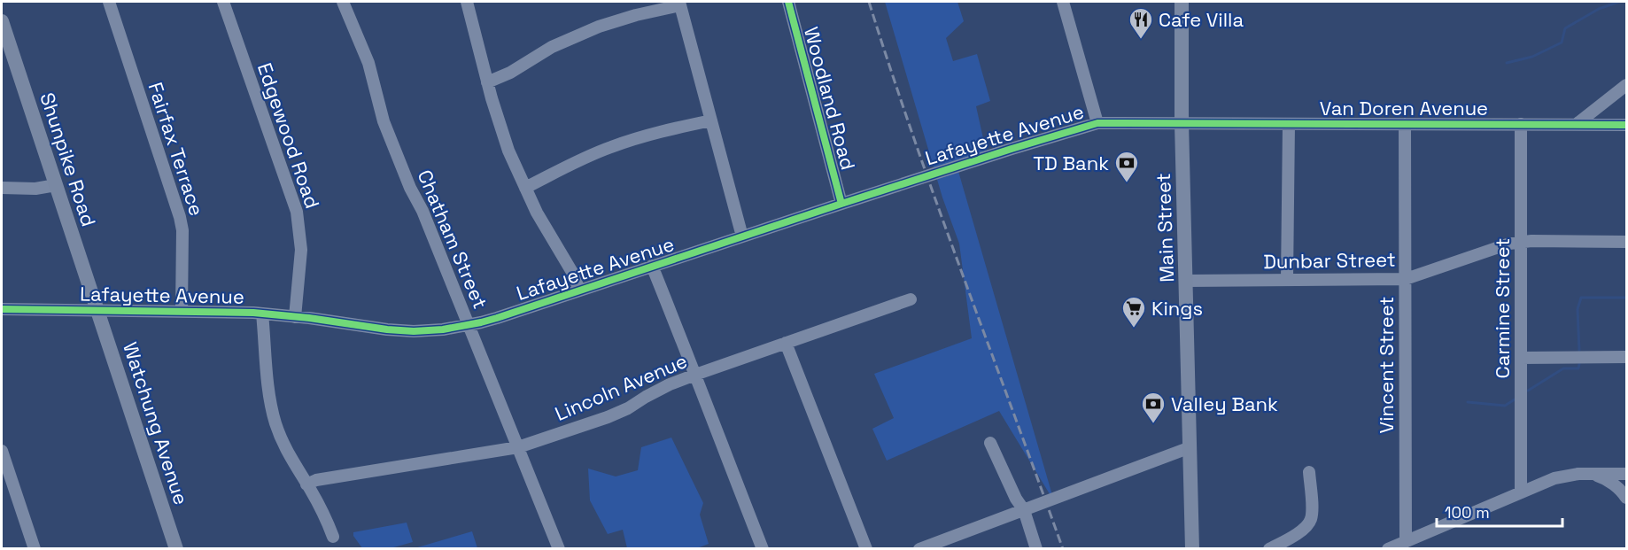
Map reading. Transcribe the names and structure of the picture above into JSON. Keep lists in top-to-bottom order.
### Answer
{
  "streets": {
    "main road": ["Shunpike Road", "Main Street", "Watchung Avenue"],
    "street": [
      "Woodland Road",
      "Van Doren Avenue",
      "Lafayette Avenue",
      "Edgewood Road",
      "Fairfax Terrace",
      "Chatham Street",
      "Dunbar Street",
      "Carmine Street",
      "Vincent Street",
      "Lincoln Avenue"
    ]
  },
  "crossings": [
    ["Woodland Road", "Lafayette Avenue"],
    ["Van Doren Avenue", "Lafayette Avenue"],
    ["Van Doren Avenue", "Main Street"],
    ["Van Doren Avenue", "Carmine Street"],
    ["Van Doren Avenue", "Vincent Street"],
    ["Lafayette Avenue", "Edgewood Road"],
    ["Lafayette Avenue", "Fairfax Terrace"],
    ["Lafayette Avenue", "Shunpike Road"],
    ["Lafayette Avenue", "Main Street"],
    ["Lafayette Avenue", "Chatham Street"],
    ["Lafayette Avenue", "Watchung Avenue"],
    ["Shunpike Road", "Watchung Avenue"],
    ["Main Street", "Dunbar Street"],
    ["Chatham Street", "Lincoln Avenue"],
    ["Dunbar Street", "Carmine Street"],
    ["Dunbar Street", "Vincent Street"]
  ],
  "places": {
    "restaurant": ["Cafe Villa"],
    "bank": ["TD Bank", "Valley Bank"],
    "supermarket": ["Kings"]
  },
  "scale_bar": "100 m"
}
